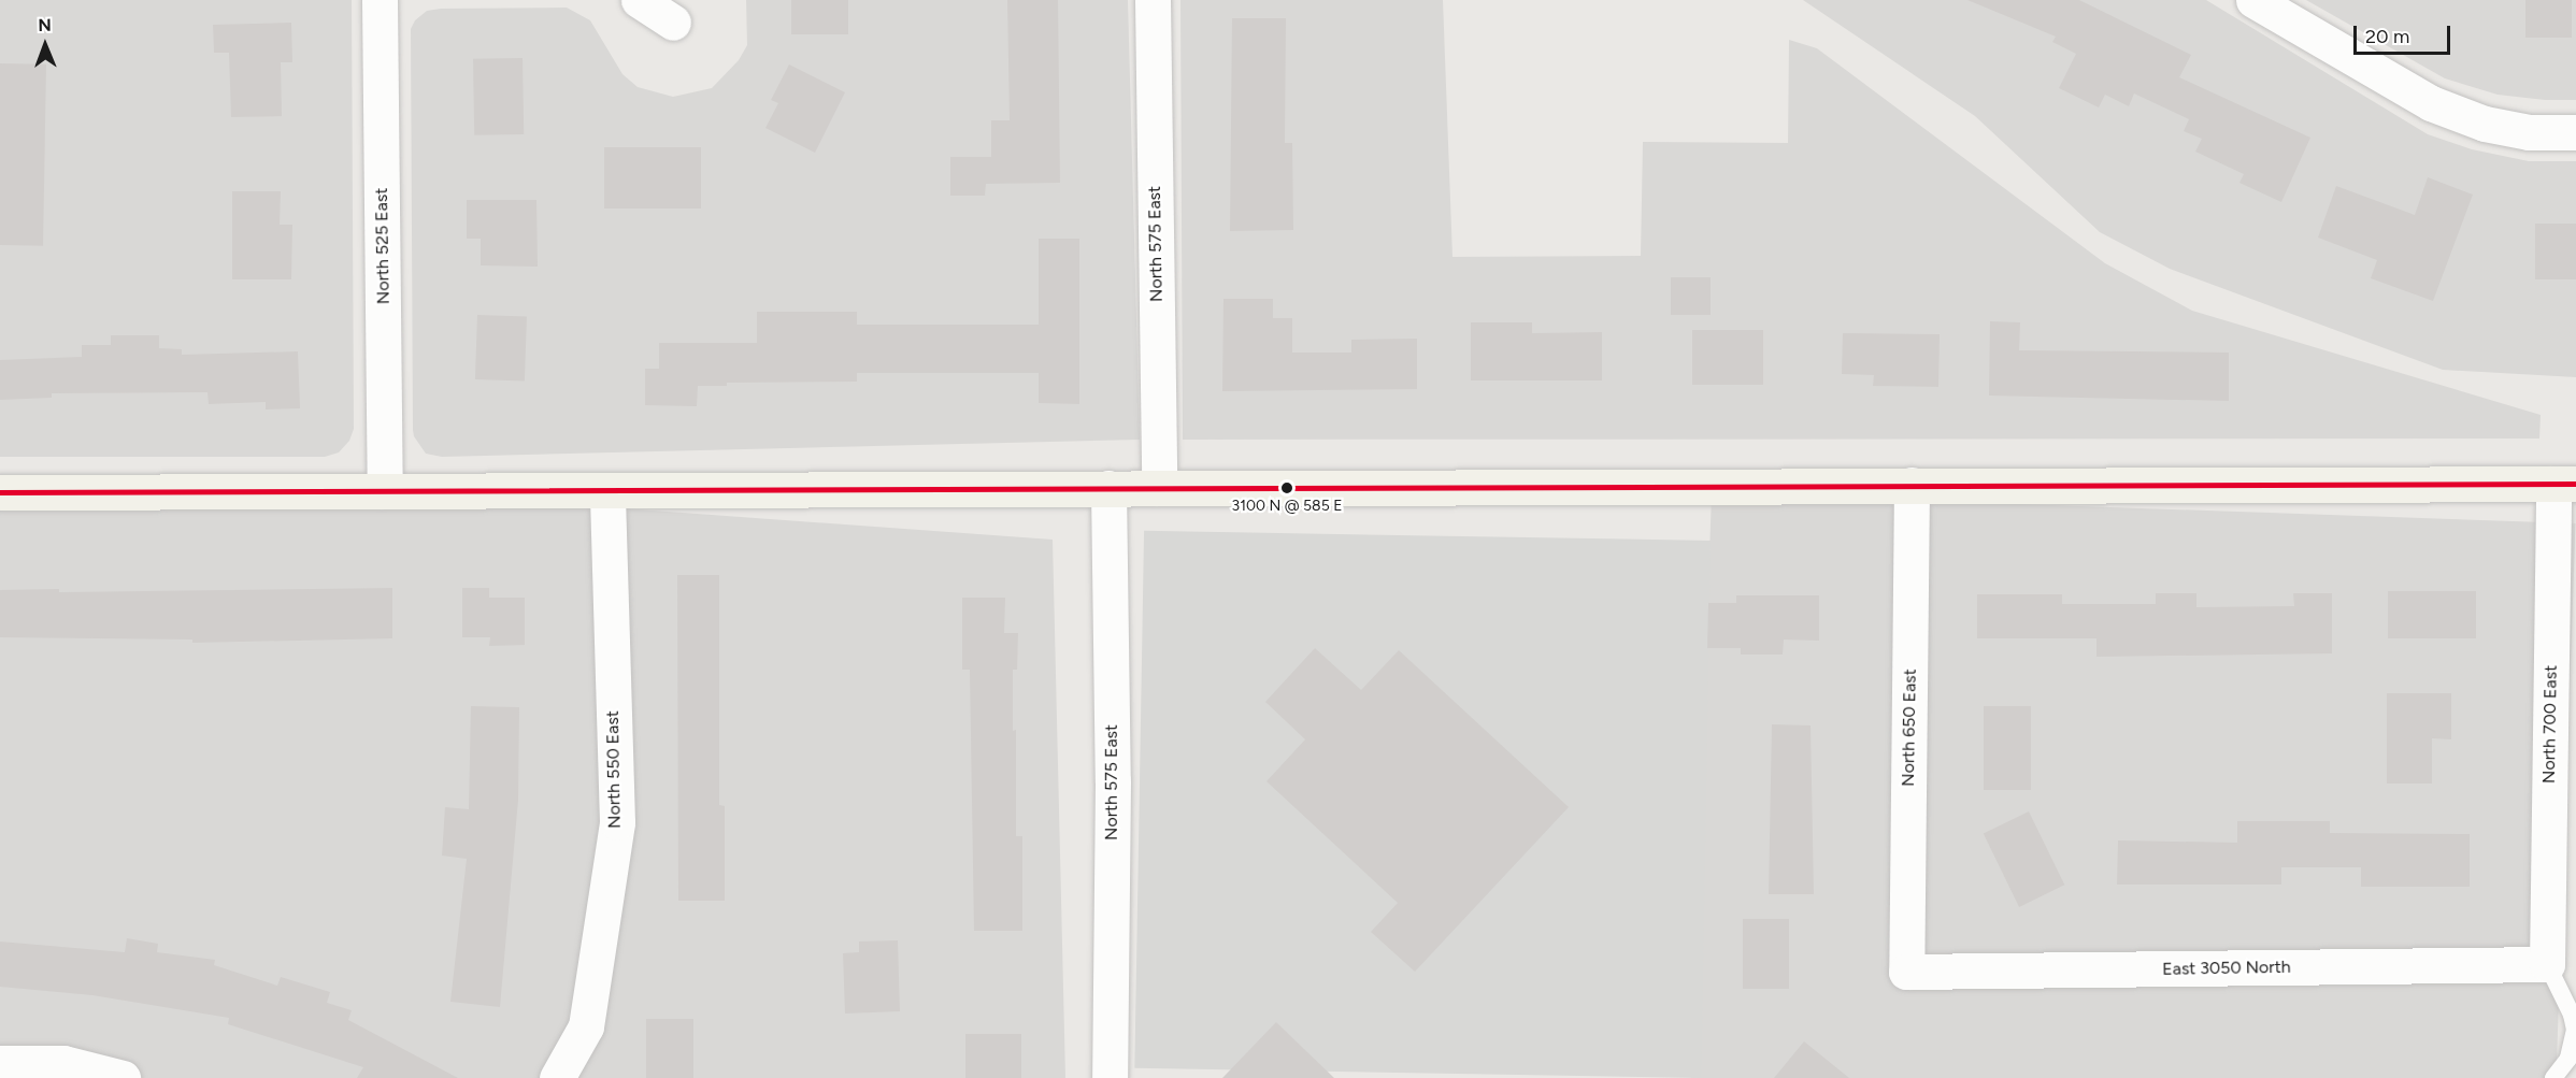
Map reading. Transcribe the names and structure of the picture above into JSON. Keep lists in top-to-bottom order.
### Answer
{
  "streets": {
    "street": [
      "North 575 East",
      "North 525 East",
      "North 700 East",
      "North 650 East",
      "North 550 East",
      "East 3050 North"
    ]
  },
  "crossings": [
    ["North 700 East", "East 3050 North"],
    ["North 650 East", "East 3050 North"]
  ],
  "places": ["3100 N @ 585 E"],
  "scale_bar": "20 m",
  "north": "top"
}
